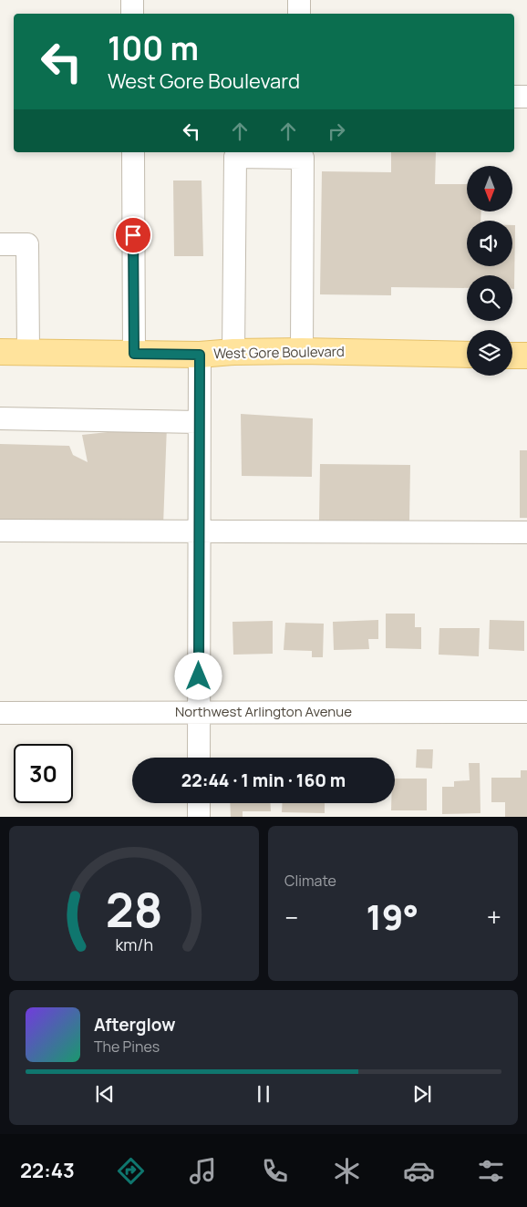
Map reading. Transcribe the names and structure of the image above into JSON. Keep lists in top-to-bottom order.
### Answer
{
  "streets": {
    "main road": ["West Gore Boulevard"],
    "street": ["Northwest Arlington Avenue"]
  },
  "north": "bottom",
  "page": {
    "turn": ["100 m", "West Gore Boulevard"],
    "limit": "30",
    "trip": "22:44 · 1 min · 160 m",
    "tile": "Climate",
    "heat": ["−", "19°", "+"],
    "song": ["Afterglow", "The Pines"],
    "tabs": "22:43",
    "gauge": ["28", "km/h"]
  }
}
